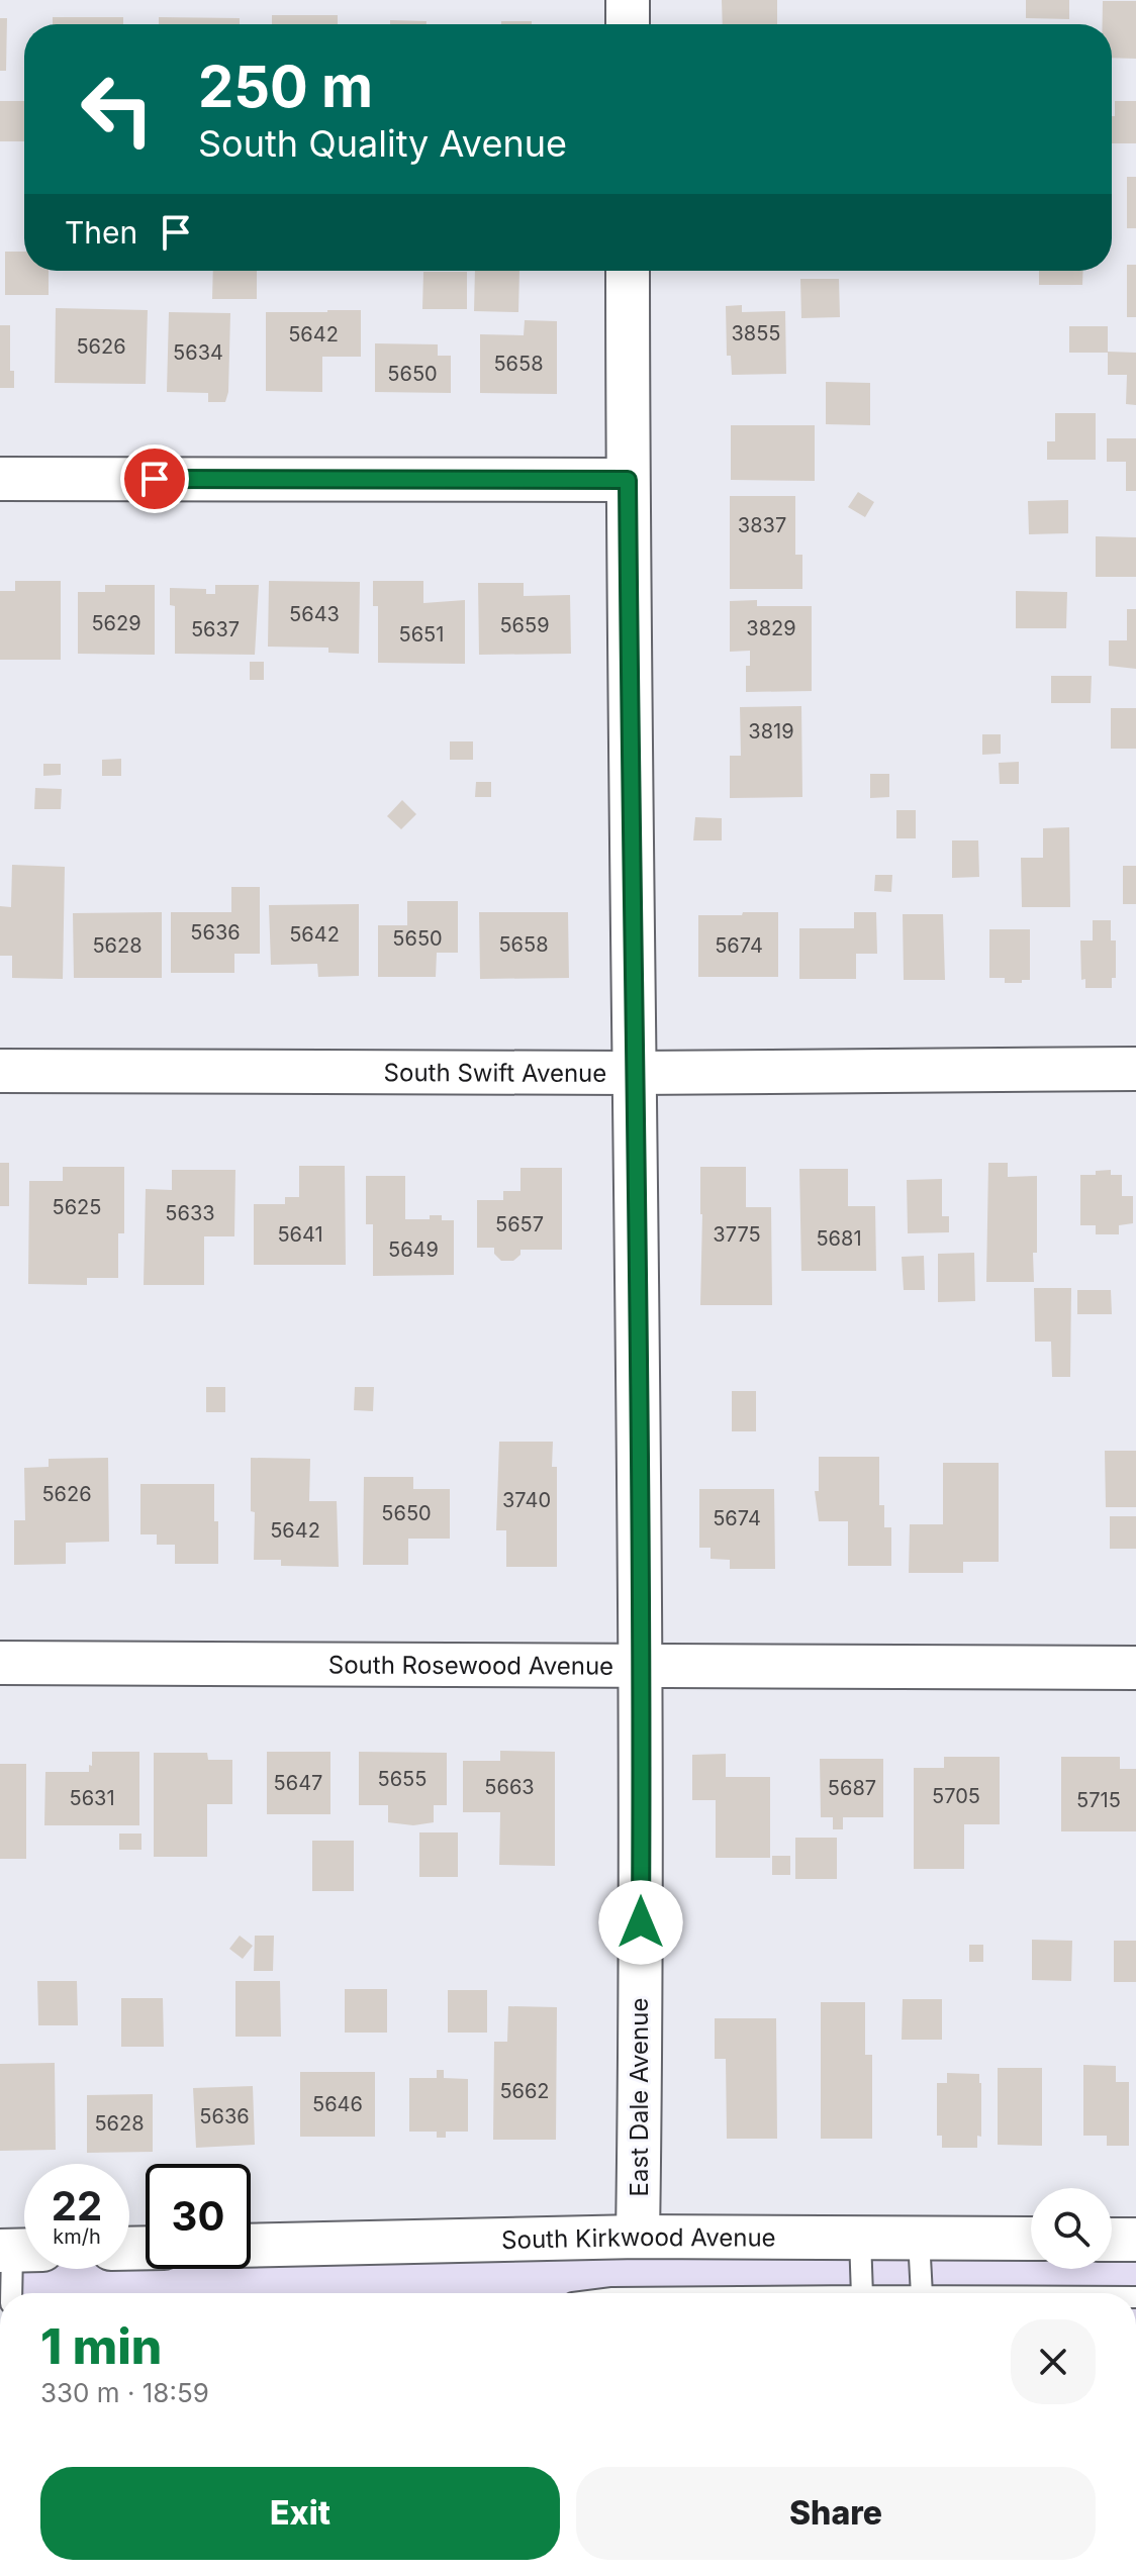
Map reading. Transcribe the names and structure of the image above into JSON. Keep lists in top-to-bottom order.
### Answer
{
  "streets": {
    "street": [
      "South Swift Avenue",
      "South Rosewood Avenue",
      "East Dale Avenue",
      "South Kirkwood Avenue"
    ]
  },
  "crossings": [
    ["South Swift Avenue", "East Dale Avenue"],
    ["South Rosewood Avenue", "East Dale Avenue"],
    ["East Dale Avenue", "South Kirkwood Avenue"]
  ],
  "house_numbers": [
    "3855",
    "5642",
    "5626",
    "5634",
    "5658",
    "5650",
    "3837",
    "5643",
    "5629",
    "5659",
    "3829",
    "5637",
    "5651",
    "3819",
    "5636",
    "5642",
    "5650",
    "5658",
    "5628",
    "5674",
    "5625",
    "5633",
    "5657",
    "5641",
    "3775",
    "5681",
    "5649",
    "5626",
    "3740",
    "5650",
    "5674",
    "5642",
    "5655",
    "5647",
    "5663",
    "5687",
    "5705",
    "5631",
    "5715",
    "5662",
    "5646",
    "5636",
    "5628"
  ],
  "page": {
    "turn": ["250 m", "South Quality Avenue"],
    "then": "Then",
    "speed": "22 km/h",
    "limit": "30",
    "heading": ["1 min", "330 m · 18:59"],
    "buttons": ["Exit", "Share"]
  }
}
